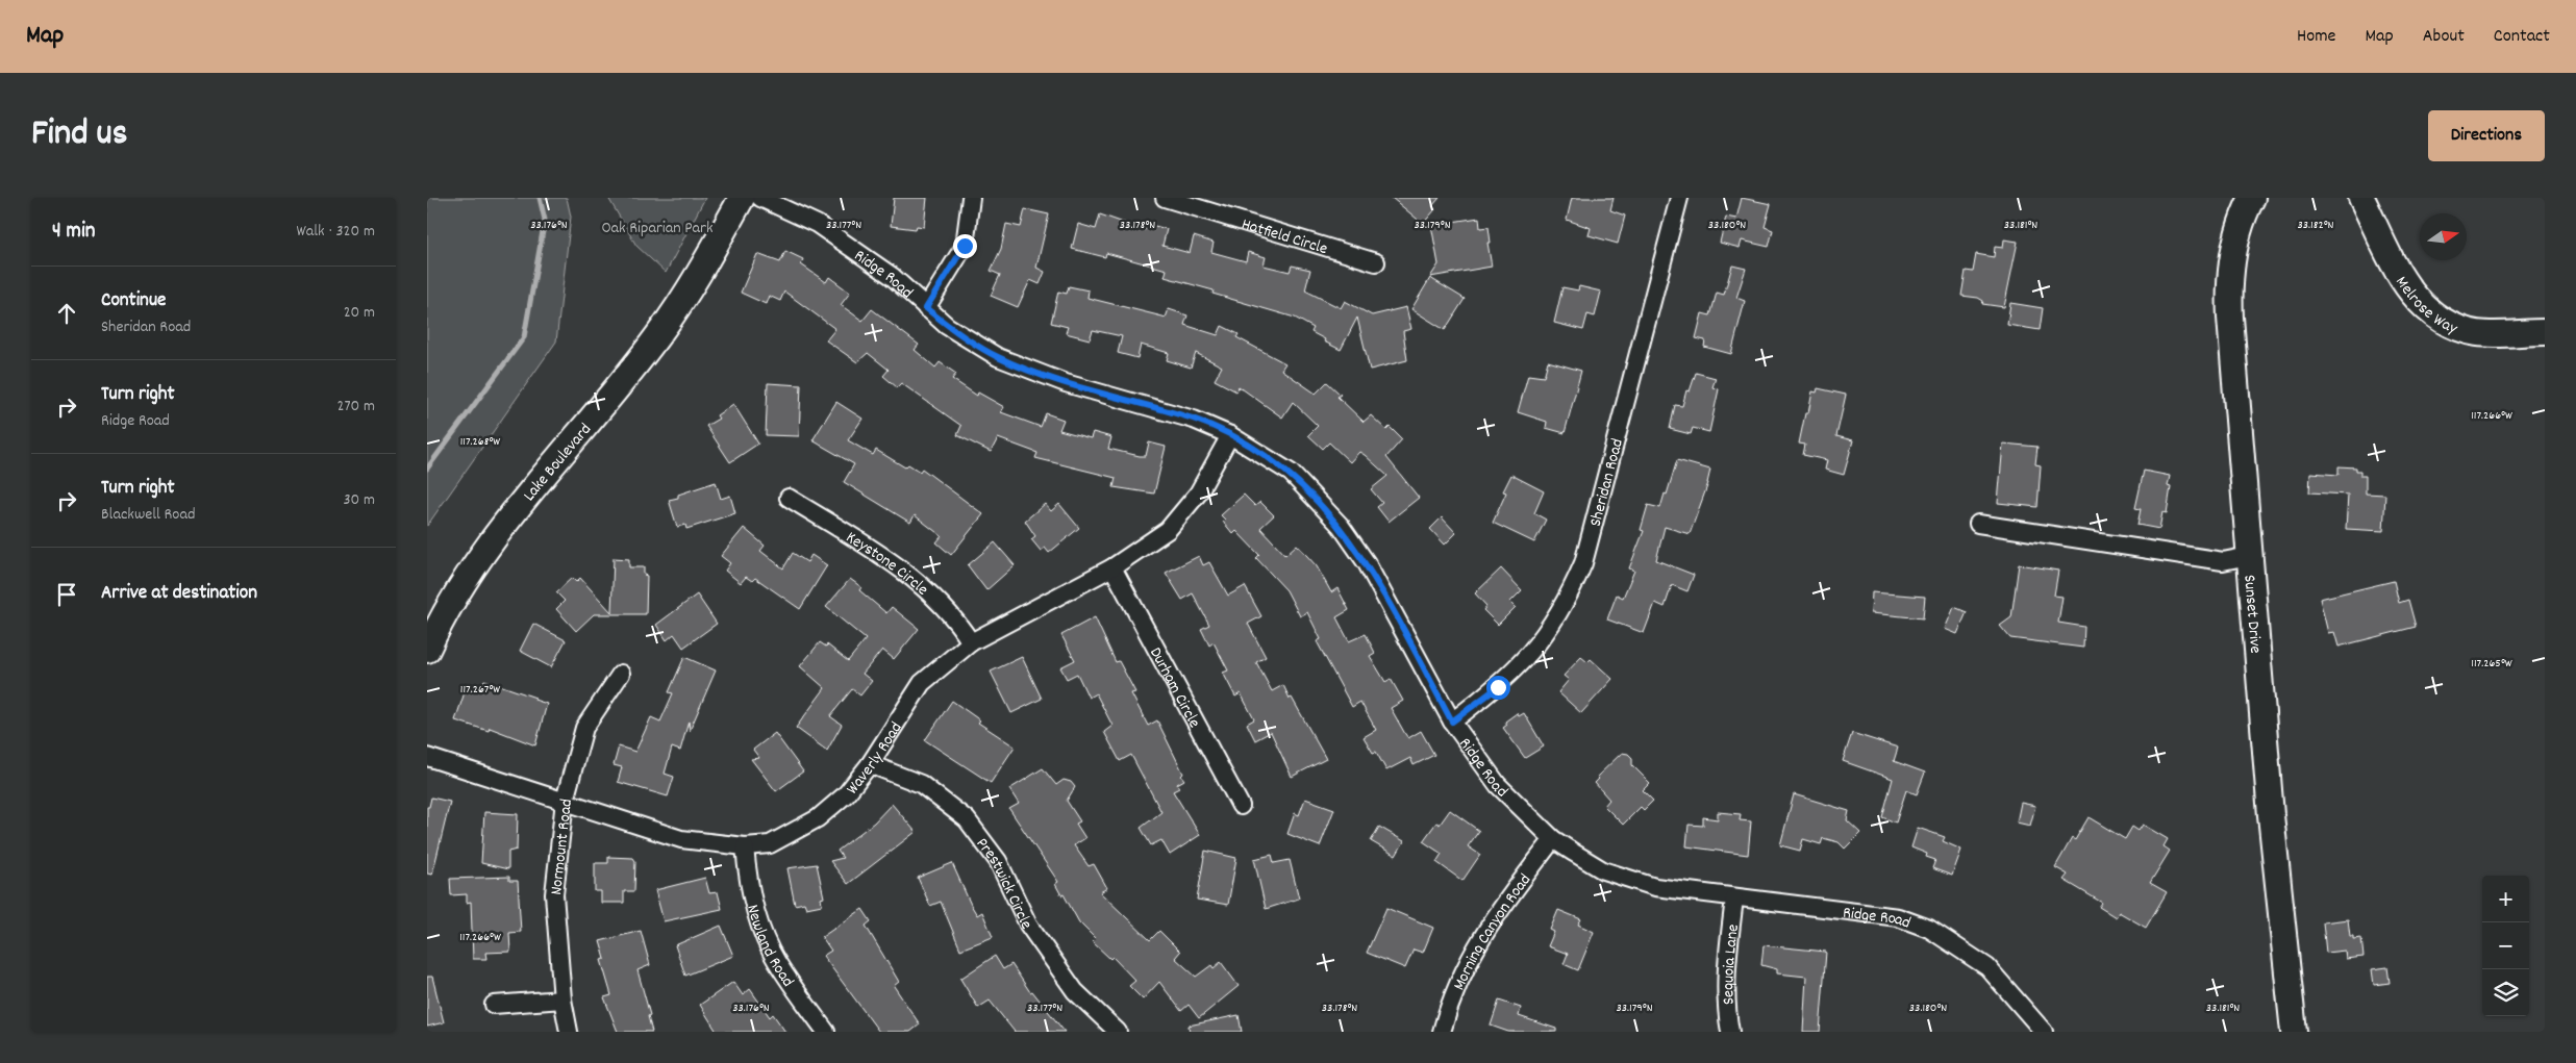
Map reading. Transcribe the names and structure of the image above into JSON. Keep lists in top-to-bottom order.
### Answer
{
  "streets": {
    "main road": ["Melrose Way", "Lake Boulevard", "Sunset Drive"],
    "street": [
      "Hatfield Circle",
      "Ridge Road",
      "Sheridan Road",
      "Keystone Circle",
      "Durham Circle",
      "Waverly Road",
      "Normount Road",
      "Prestwick Circle",
      "Morning Canyon Road",
      "Newland Road",
      "Sequoia Lane"
    ]
  },
  "crossings": [
    ["Ridge Road", "Sheridan Road"],
    ["Ridge Road", "Waverly Road"],
    ["Ridge Road", "Morning Canyon Road"],
    ["Ridge Road", "Sequoia Lane"],
    ["Keystone Circle", "Waverly Road"],
    ["Durham Circle", "Waverly Road"],
    ["Waverly Road", "Normount Road"],
    ["Waverly Road", "Prestwick Circle"],
    ["Waverly Road", "Newland Road"]
  ],
  "parks": ["Oak Riparian Park"],
  "north": "right",
  "page": {
    "header": "Map",
    "nav": [
      "Home",
      "Map",
      "About",
      "Contact"
    ],
    "title": "Find us",
    "buttons": "Directions",
    "heading": ["4 min", "Walk · 320 m"],
    "list": [
      ["Continue", "Sheridan Road", "20 m"],
      ["Turn right", "Ridge Road", "270 m"],
      ["Turn right", "Blackwell Road", "30 m"],
      "Arrive at destination"
    ],
    "map_buttons": ["+", "−"]
  },
  "coordinates": [
    "33.176°N",
    "33.177°N",
    "33.178°N",
    "33.179°N",
    "33.180°N",
    "33.181°N",
    "33.182°N",
    "117.266°W",
    "117.268°W",
    "117.265°W",
    "117.267°W"
  ]
}
